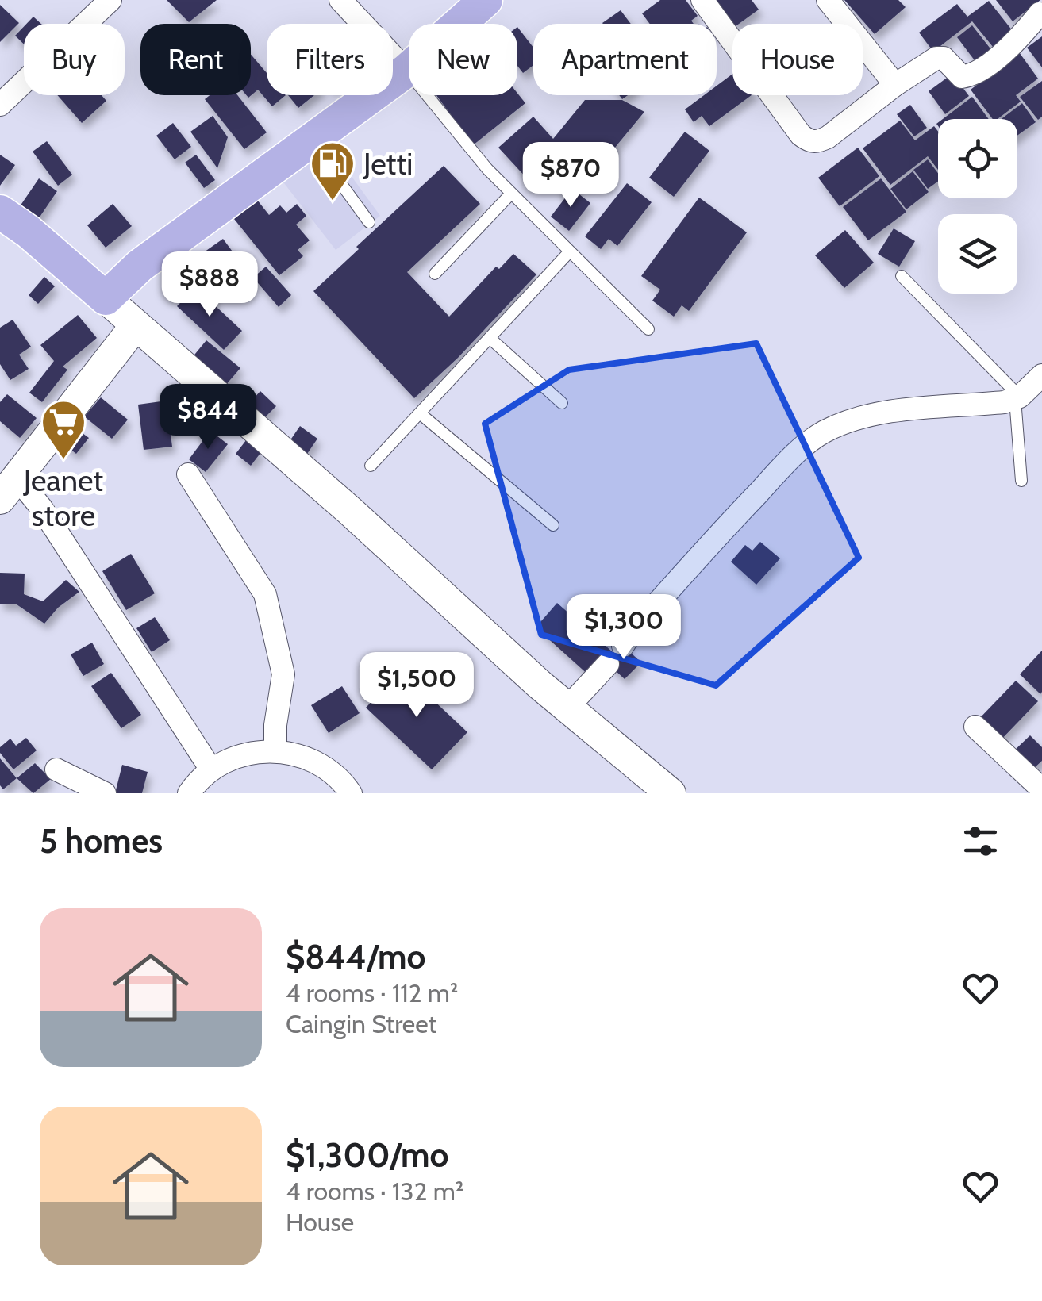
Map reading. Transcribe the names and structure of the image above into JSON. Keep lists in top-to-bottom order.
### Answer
{
  "places": {
    "fuel station": ["Jetti"],
    "supermarket": ["Jeanet store"]
  },
  "page": {
    "chip": [
      "Buy",
      "Rent",
      "Filters",
      "New",
      "Apartment",
      "House"
    ],
    "price": [
      "$870",
      "$888",
      "$844",
      "$1,300",
      "$1,500"
    ],
    "heading": "5 homes",
    "list": [
      {
        "name": "$844/mo",
        "note": "4 rooms · 112 m² · Caingin Street"
      },
      {
        "name": "$1,300/mo",
        "note": "4 rooms · 132 m² · House"
      }
    ]
  }
}
